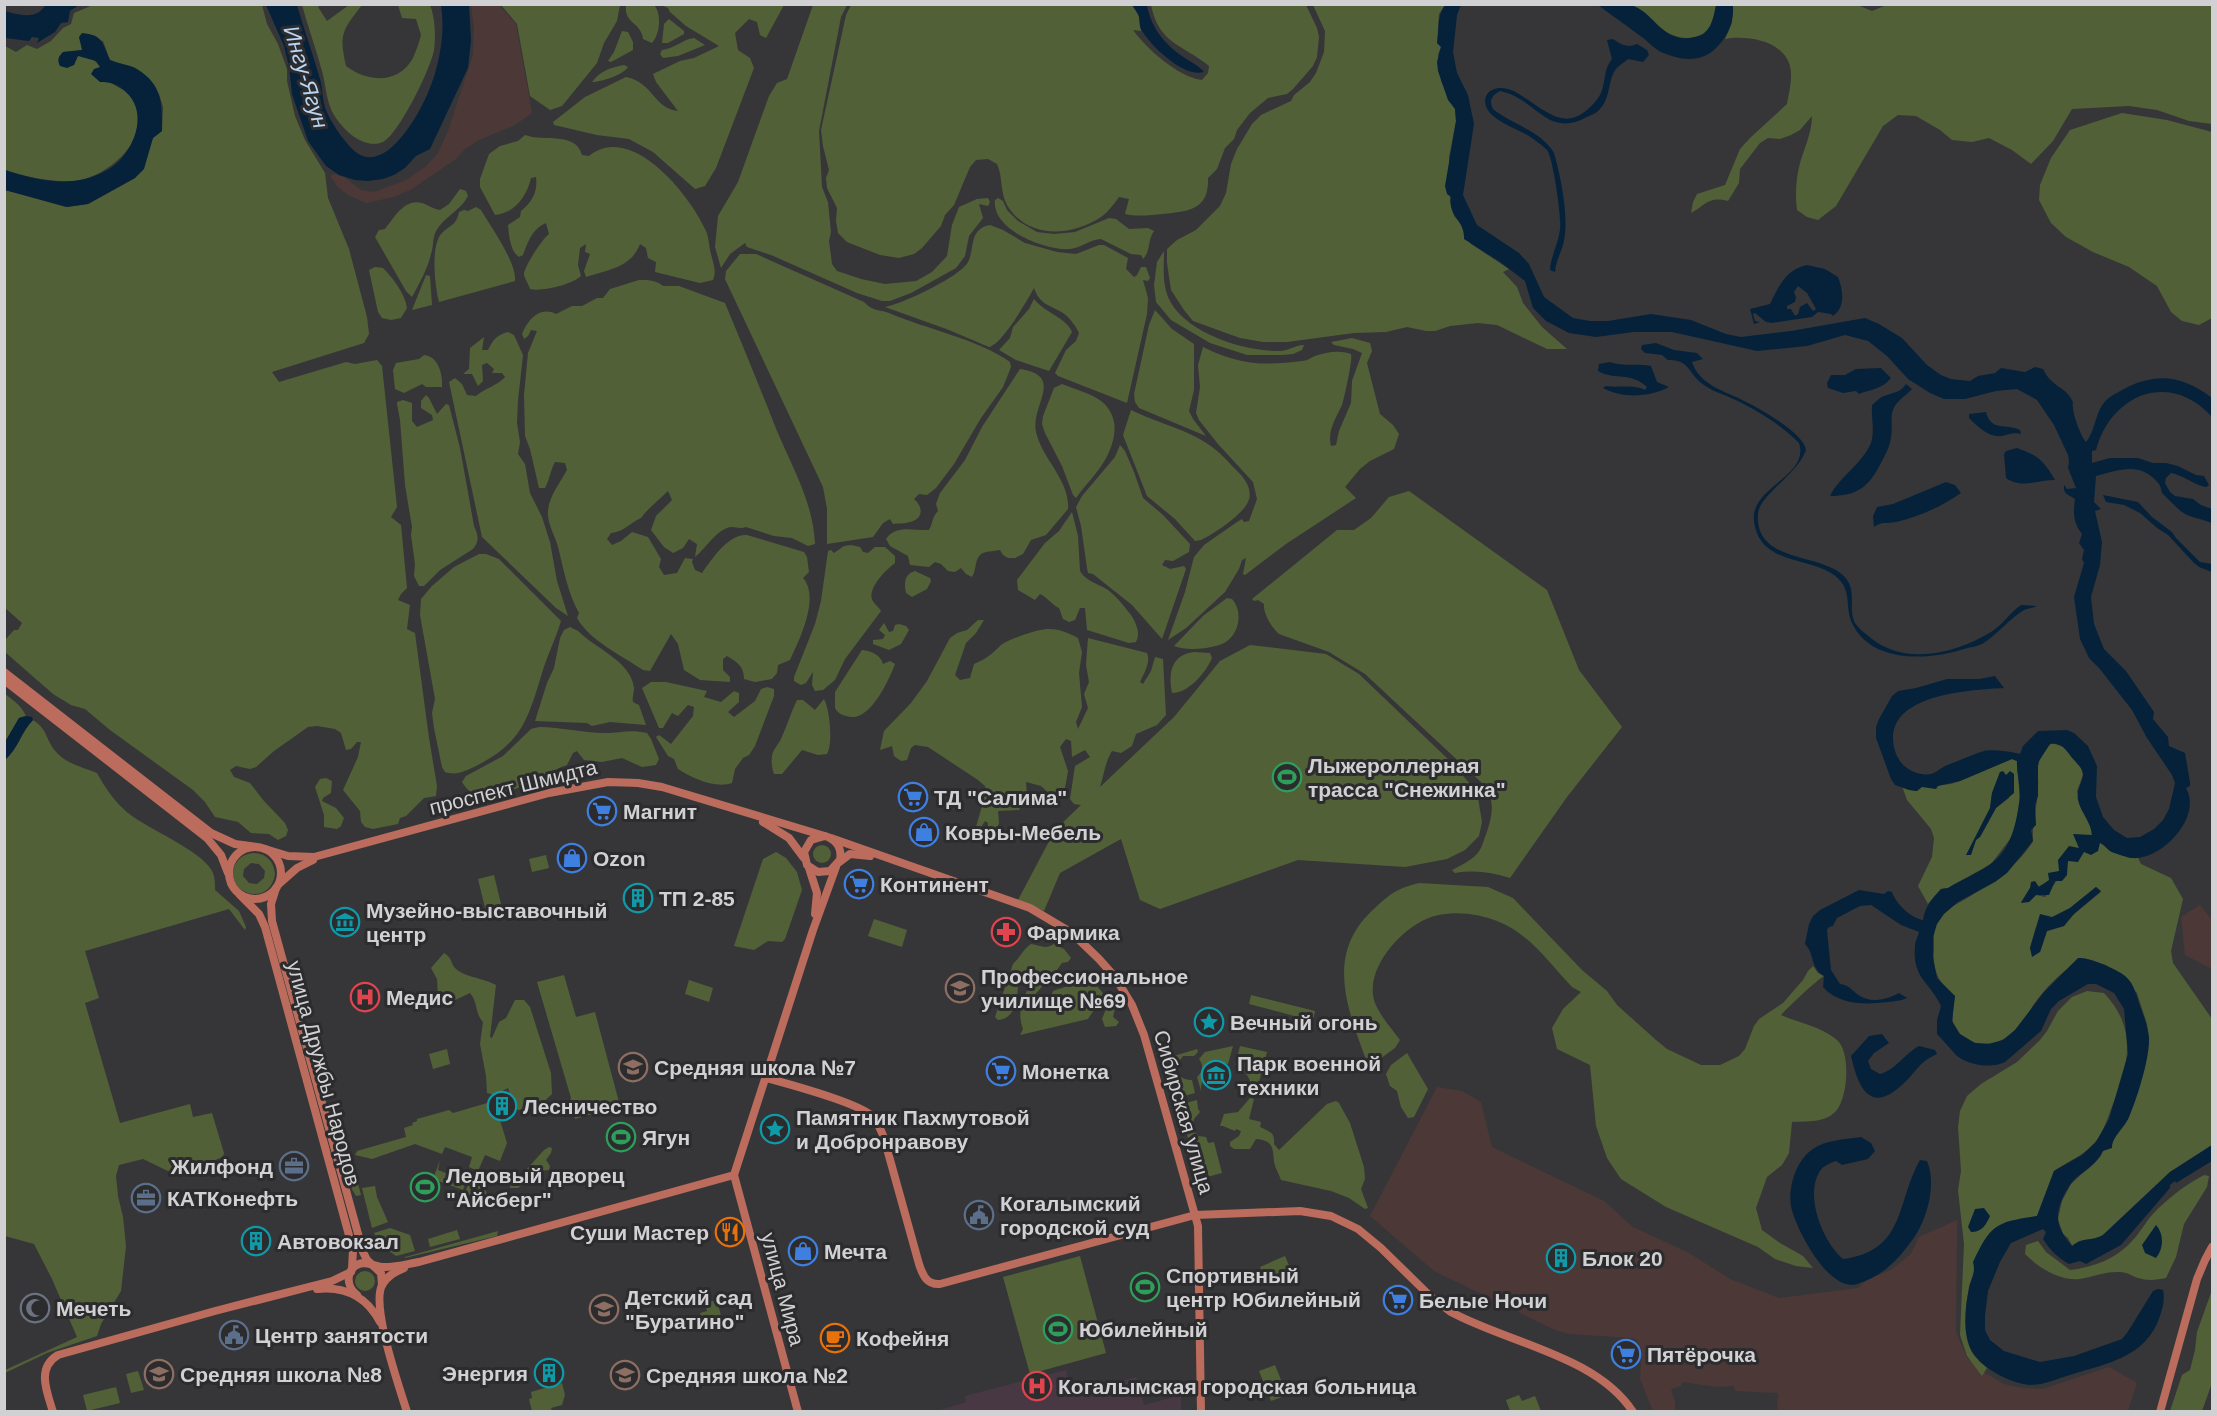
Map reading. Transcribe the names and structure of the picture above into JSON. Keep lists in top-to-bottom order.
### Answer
{
  "streets": {
    "street": [
      "проспект Шмидта",
      "улица Дружбы Народов",
      "Сибирская улица",
      "улица Мира"
    ]
  },
  "crossings": [
    ["проспект Шмидта", "улица Дружбы Народов"],
    ["проспект Шмидта", "Сибирская улица"]
  ],
  "water": ["Ингу-Ягун"],
  "places": {
    "sports": [
      "Лыжероллерная трасса \"Снежинка\"",
      "Ягун",
      "Ледовый дворец \"Айсберг\"",
      "Спортивный центр Юбилейный",
      "Юбилейный"
    ],
    "supermarket": [
      "ТД \"Салима\"",
      "Магнит",
      "Континент",
      "Монетка",
      "Белые Ночи",
      "Пятёрочка"
    ],
    "shop": ["Ковры-Мебель", "Ozon", "Мечта"],
    "building": [
      "ТП 2-85",
      "Лесничество",
      "Автовокзал",
      "Блок 20",
      "Энергия"
    ],
    "museum": ["Музейно-выставочный центр", "Парк военной техники"],
    "pharmacy": ["Фармика"],
    "school or university": [
      "Профессиональное училище №69",
      "Средняя школа №7",
      "Детский сад \"Буратино\"",
      "Средняя школа №8",
      "Средняя школа №2"
    ],
    "hospital": ["Медис", "Когалымская городская больница"],
    "place": ["Вечный огонь", "Памятник Пахмутовой и Добронравову"],
    "office": ["Жилфонд", "КАТКонефть"],
    "public building": ["Когалымский городской суд", "Центр занятости"],
    "restaurant": ["Суши Мастер"],
    "mosque": ["Мечеть"],
    "cafe": ["Кофейня"]
  }
}
